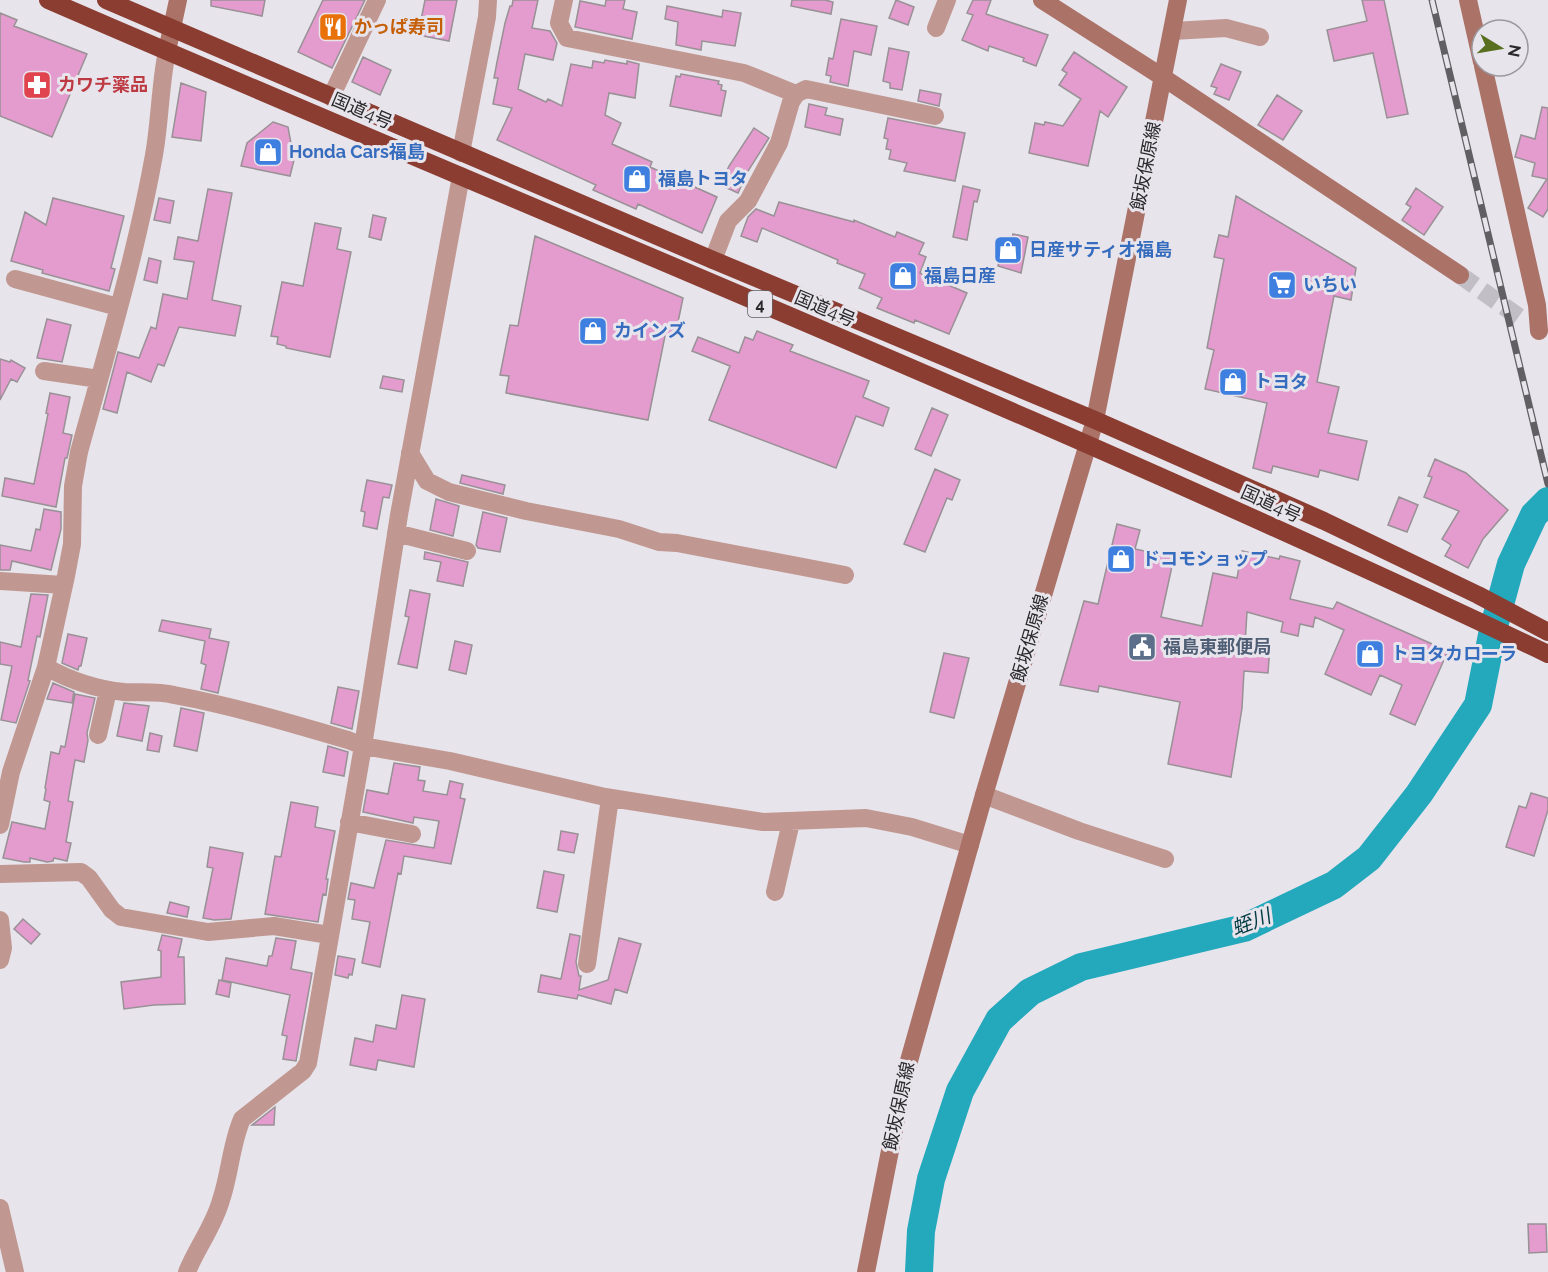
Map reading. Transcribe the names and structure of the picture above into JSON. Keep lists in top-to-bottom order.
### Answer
{
  "streets": {
    "highway": ["国道4号", "4"],
    "main road": ["飯坂保原線"]
  },
  "crossings": [
    ["国道4号", "飯坂保原線"]
  ],
  "water": ["蛭川"],
  "places": {
    "restaurant": ["かっぱ寿司"],
    "pharmacy": ["カワチ薬品"],
    "shop": [
      "Honda Cars福島",
      "福島トヨタ",
      "日産サティオ福島",
      "福島日産",
      "カインズ",
      "トヨタ",
      "ドコモショップ",
      "トヨタカローラ"
    ],
    "supermarket": ["いちい"],
    "public building": ["福島東郵便局"]
  },
  "north": "right"
}
